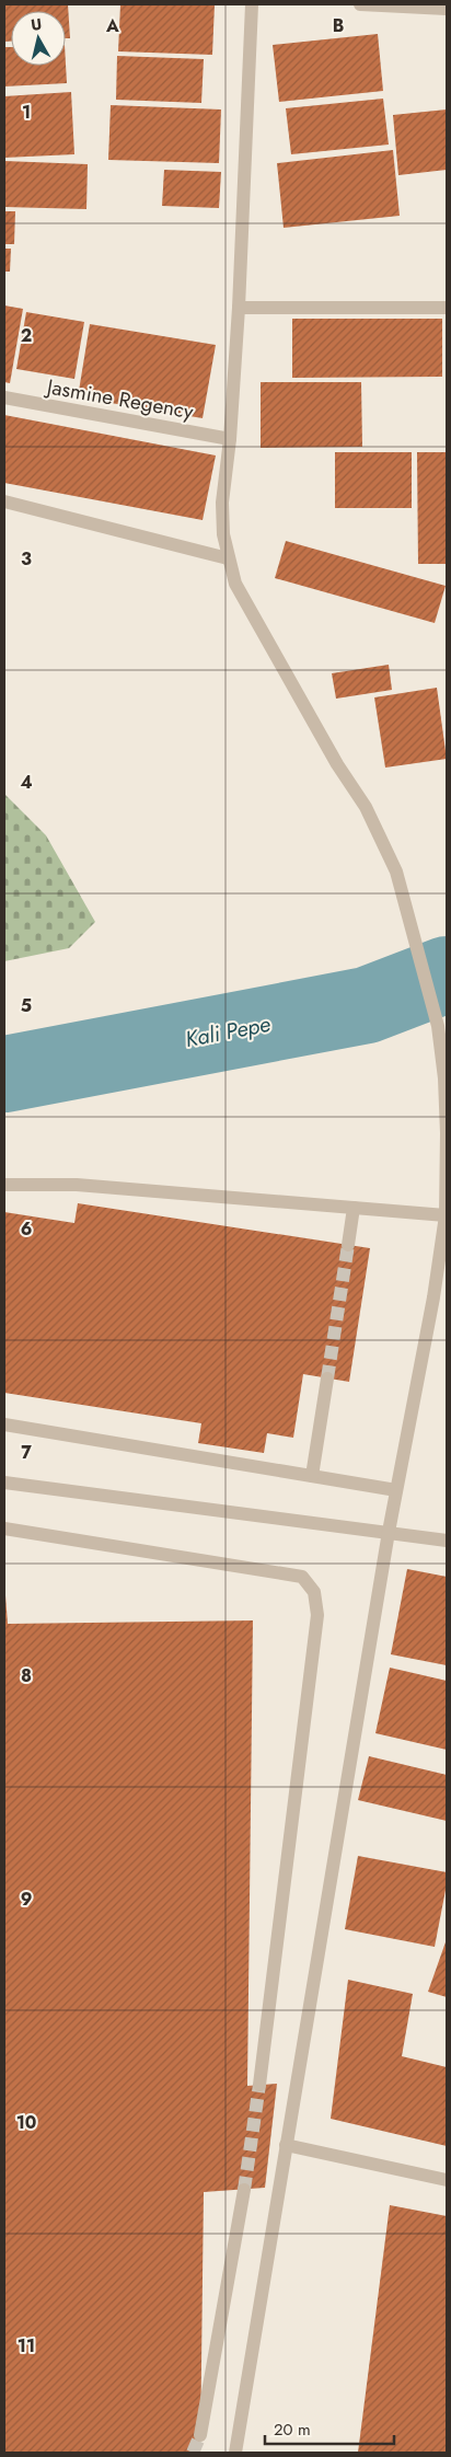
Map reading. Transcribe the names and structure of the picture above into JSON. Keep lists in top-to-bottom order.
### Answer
{
  "streets": {
    "street": ["Jasmine Regency"]
  },
  "water": ["Kali Pepe"],
  "scale_bar": "20 m",
  "north": "top",
  "grid": {
    "columns": ["A", "B"],
    "rows": [
      "1",
      "2",
      "3",
      "4",
      "5",
      "6",
      "7",
      "8",
      "9",
      "10",
      "11"
    ]
  }
}
